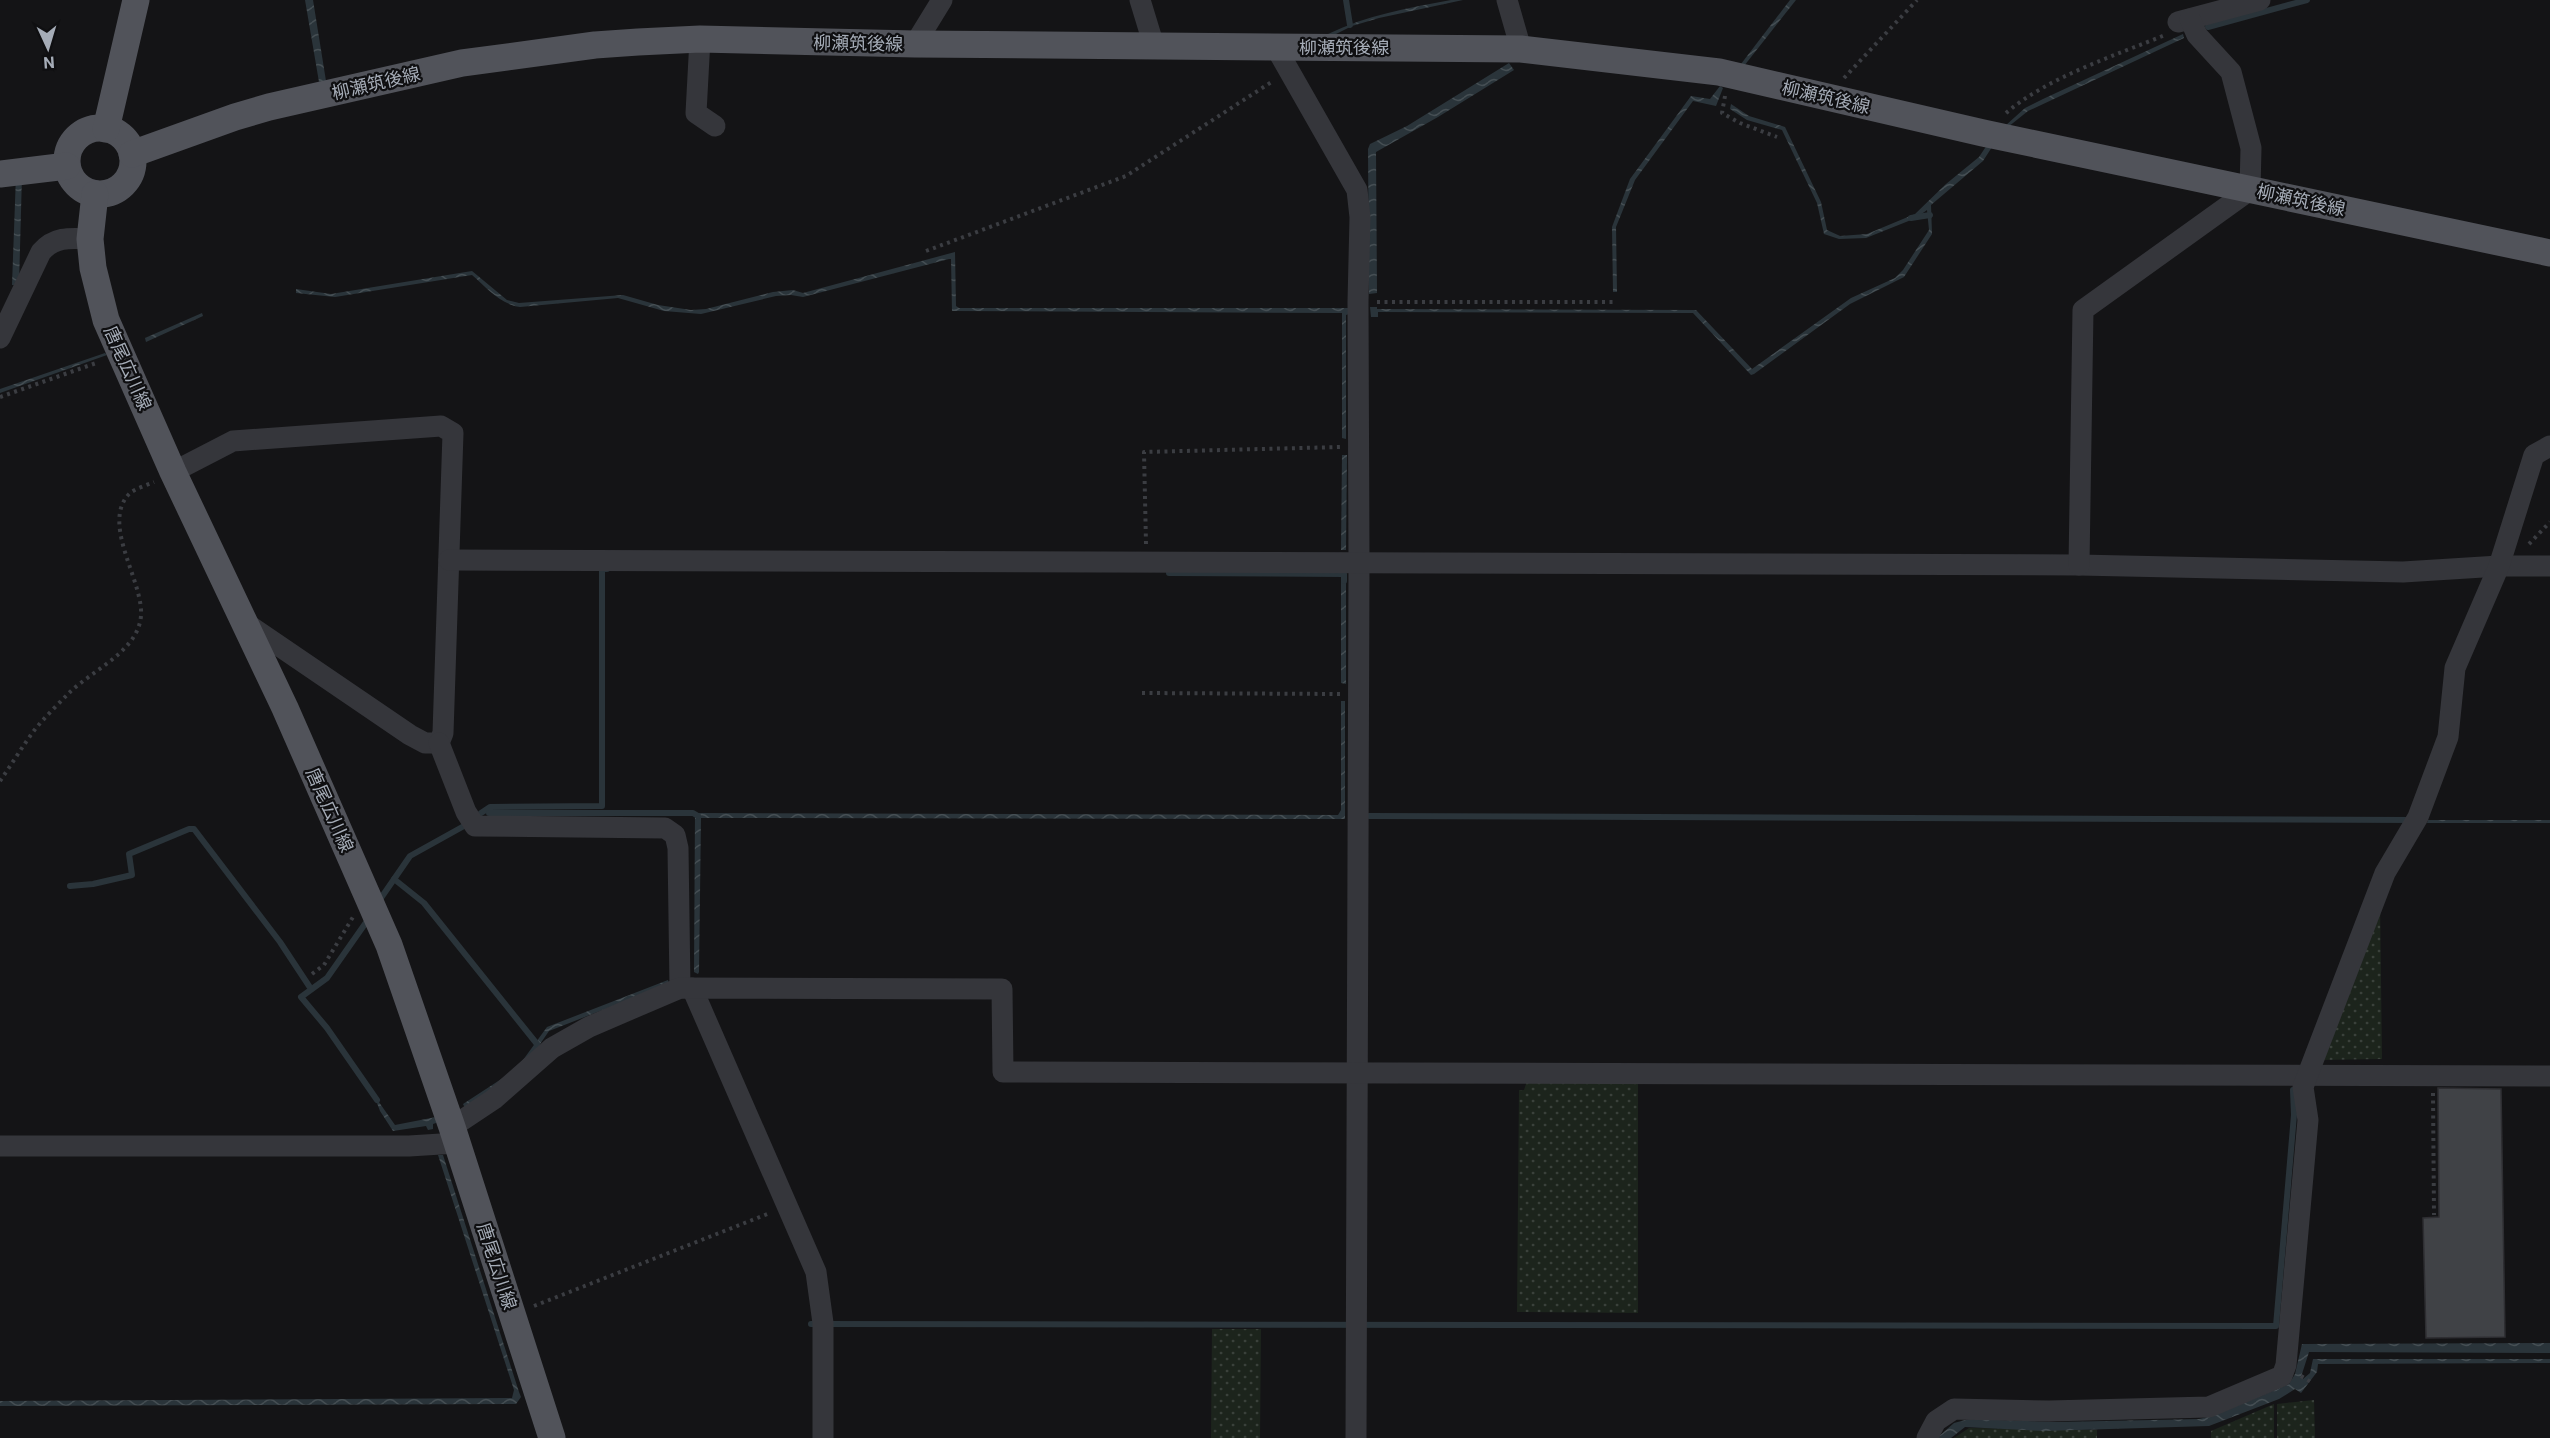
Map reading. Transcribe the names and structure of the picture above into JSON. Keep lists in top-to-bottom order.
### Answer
{
  "streets": {
    "main road": ["柳瀬筑後線", "唐尾広川線"]
  },
  "crossings": [
    ["柳瀬筑後線", "唐尾広川線"]
  ],
  "north": "bottom"
}
